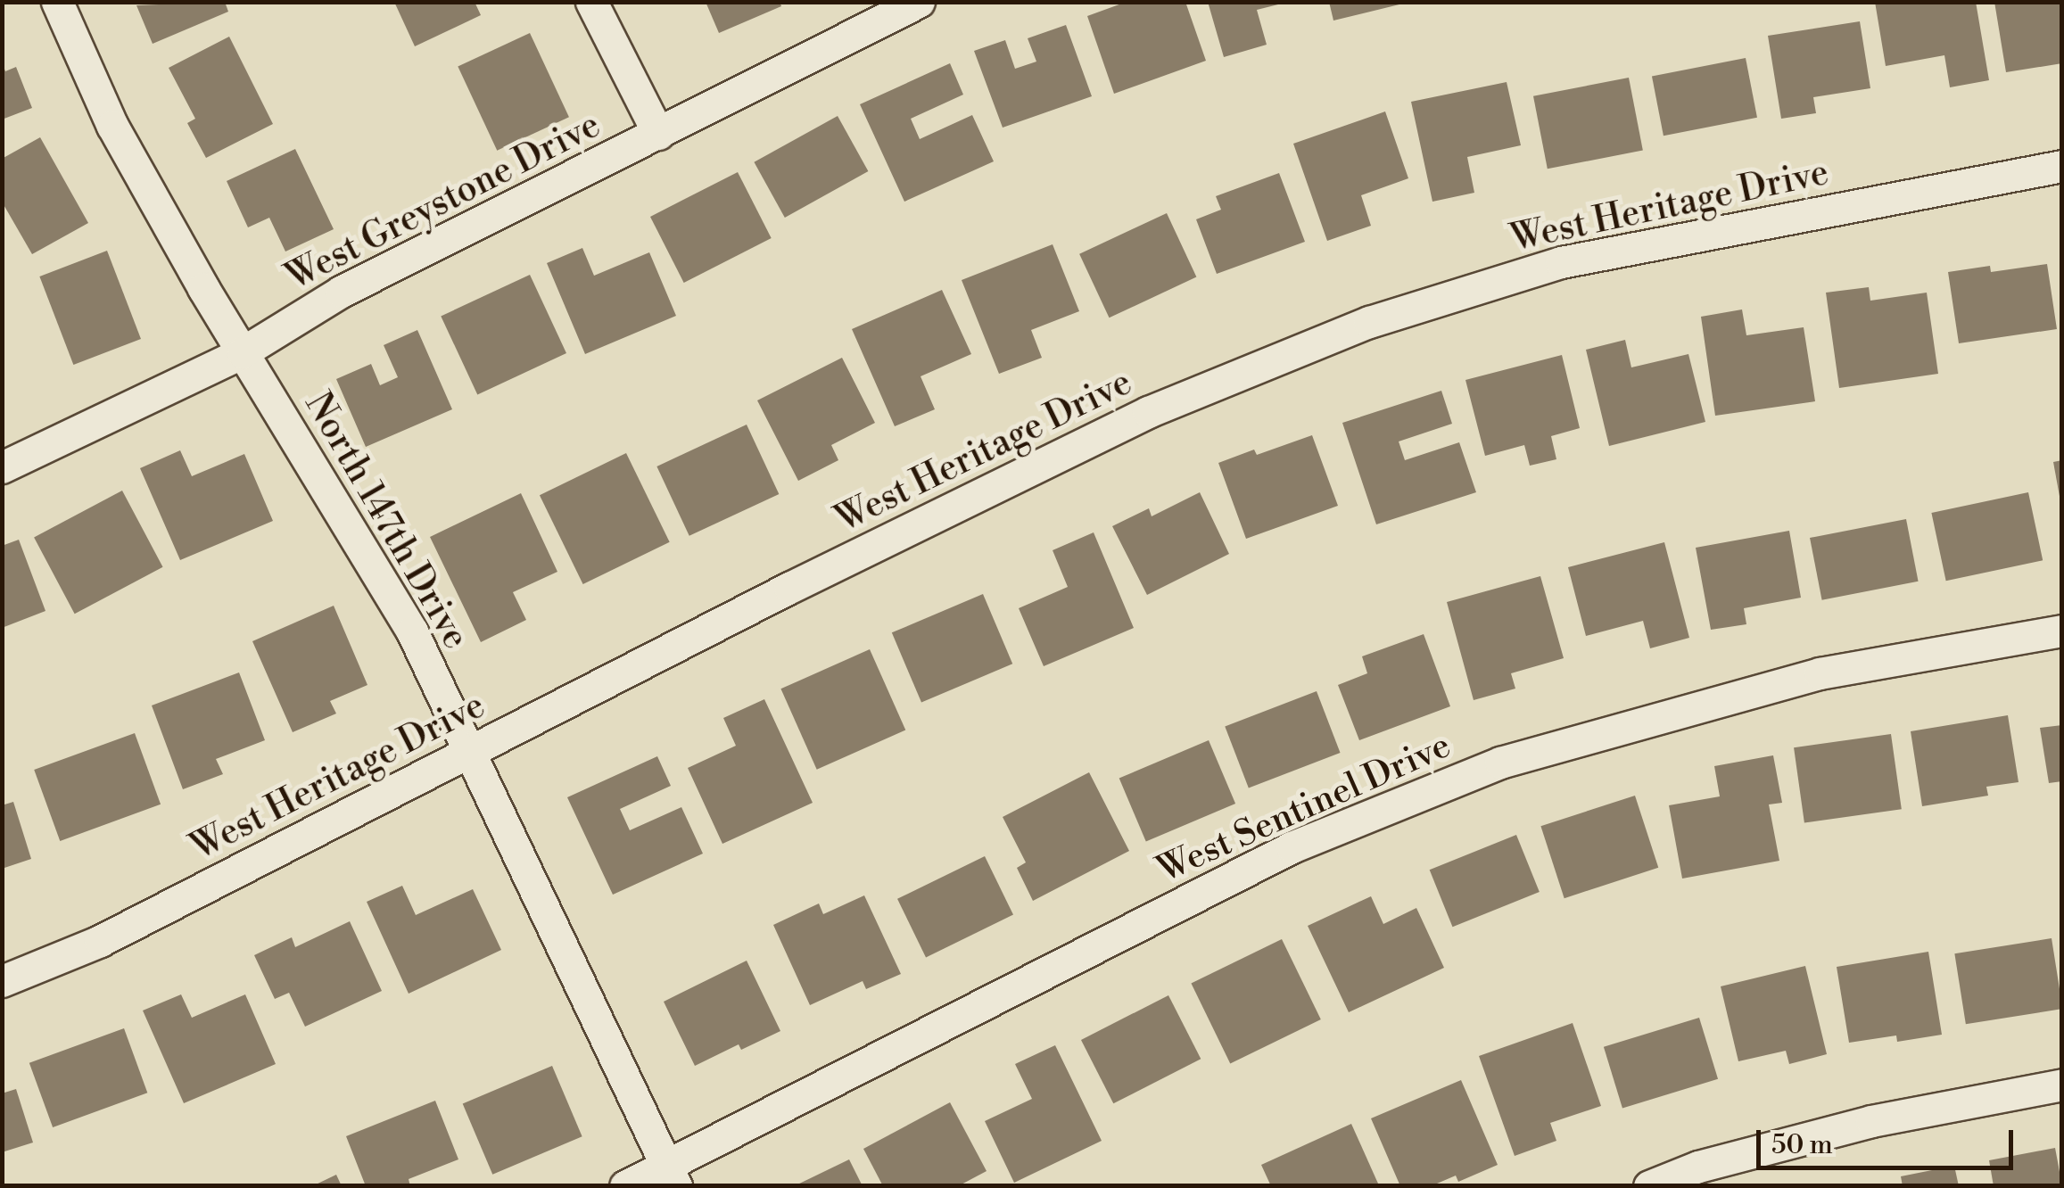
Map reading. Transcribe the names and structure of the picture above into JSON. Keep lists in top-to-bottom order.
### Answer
{
  "streets": {
    "street": [
      "West Greystone Drive",
      "West Heritage Drive",
      "North 147th Drive",
      "West Sentinel Drive"
    ]
  },
  "crossings": [
    ["West Greystone Drive", "North 147th Drive"],
    ["West Heritage Drive", "North 147th Drive"],
    ["North 147th Drive", "West Sentinel Drive"]
  ],
  "scale_bar": "50 m"
}
